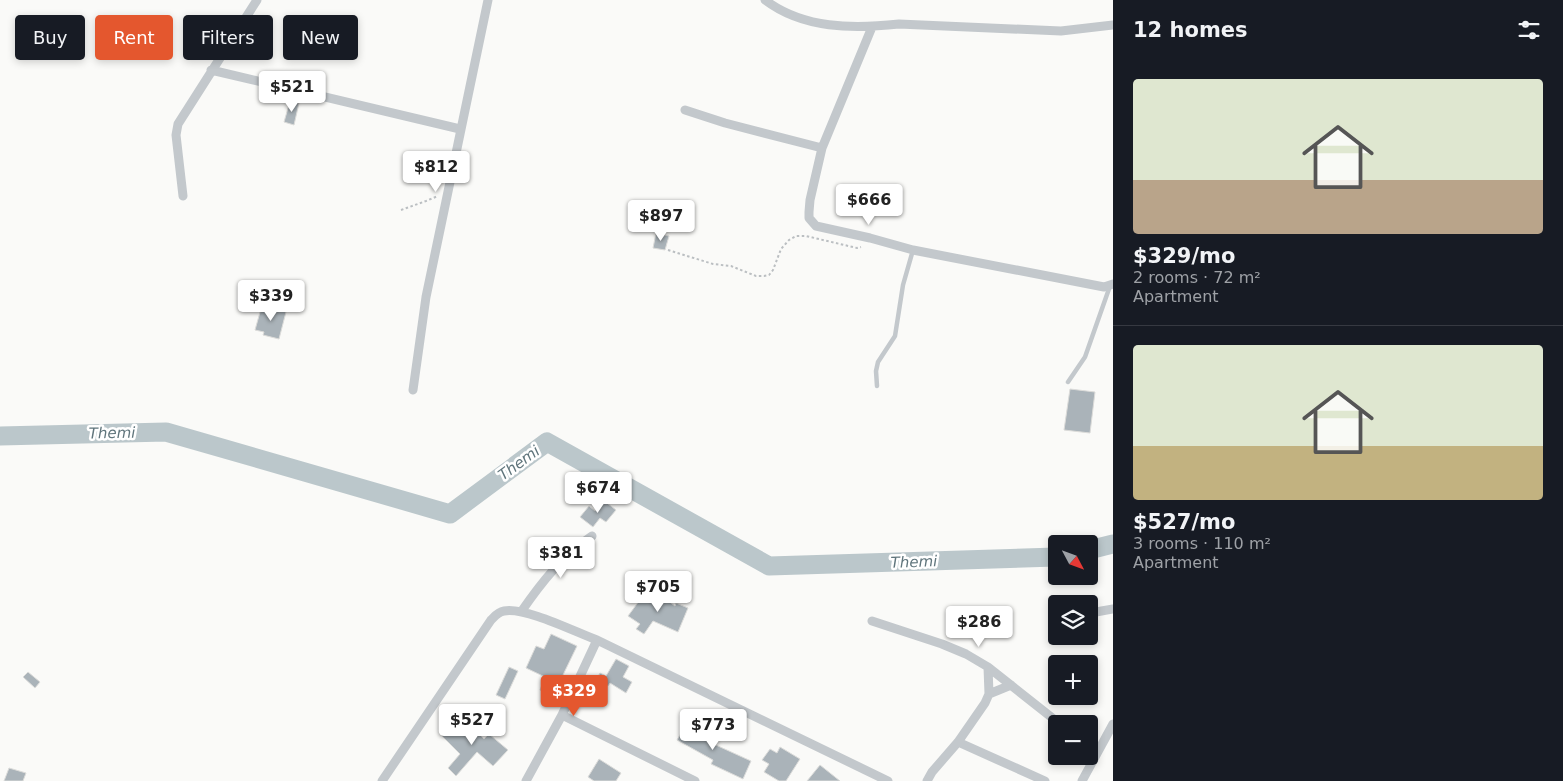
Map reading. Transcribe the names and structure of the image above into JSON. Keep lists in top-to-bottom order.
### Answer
{
  "water": ["Themi"],
  "north": "bottom right",
  "page": {
    "heading": "12 homes",
    "chip": [
      "Buy",
      "Rent",
      "Filters",
      "New"
    ],
    "list": [
      {
        "name": "$329/mo",
        "note": "2 rooms · 72 m² · Apartment"
      },
      {
        "name": "$527/mo",
        "note": "3 rooms · 110 m² · Apartment"
      }
    ],
    "price": [
      "$521",
      "$812",
      "$666",
      "$897",
      "$339",
      "$674",
      "$381",
      "$705",
      "$286",
      "$329",
      "$527",
      "$773"
    ],
    "map_buttons": ["+", "−"]
  }
}
